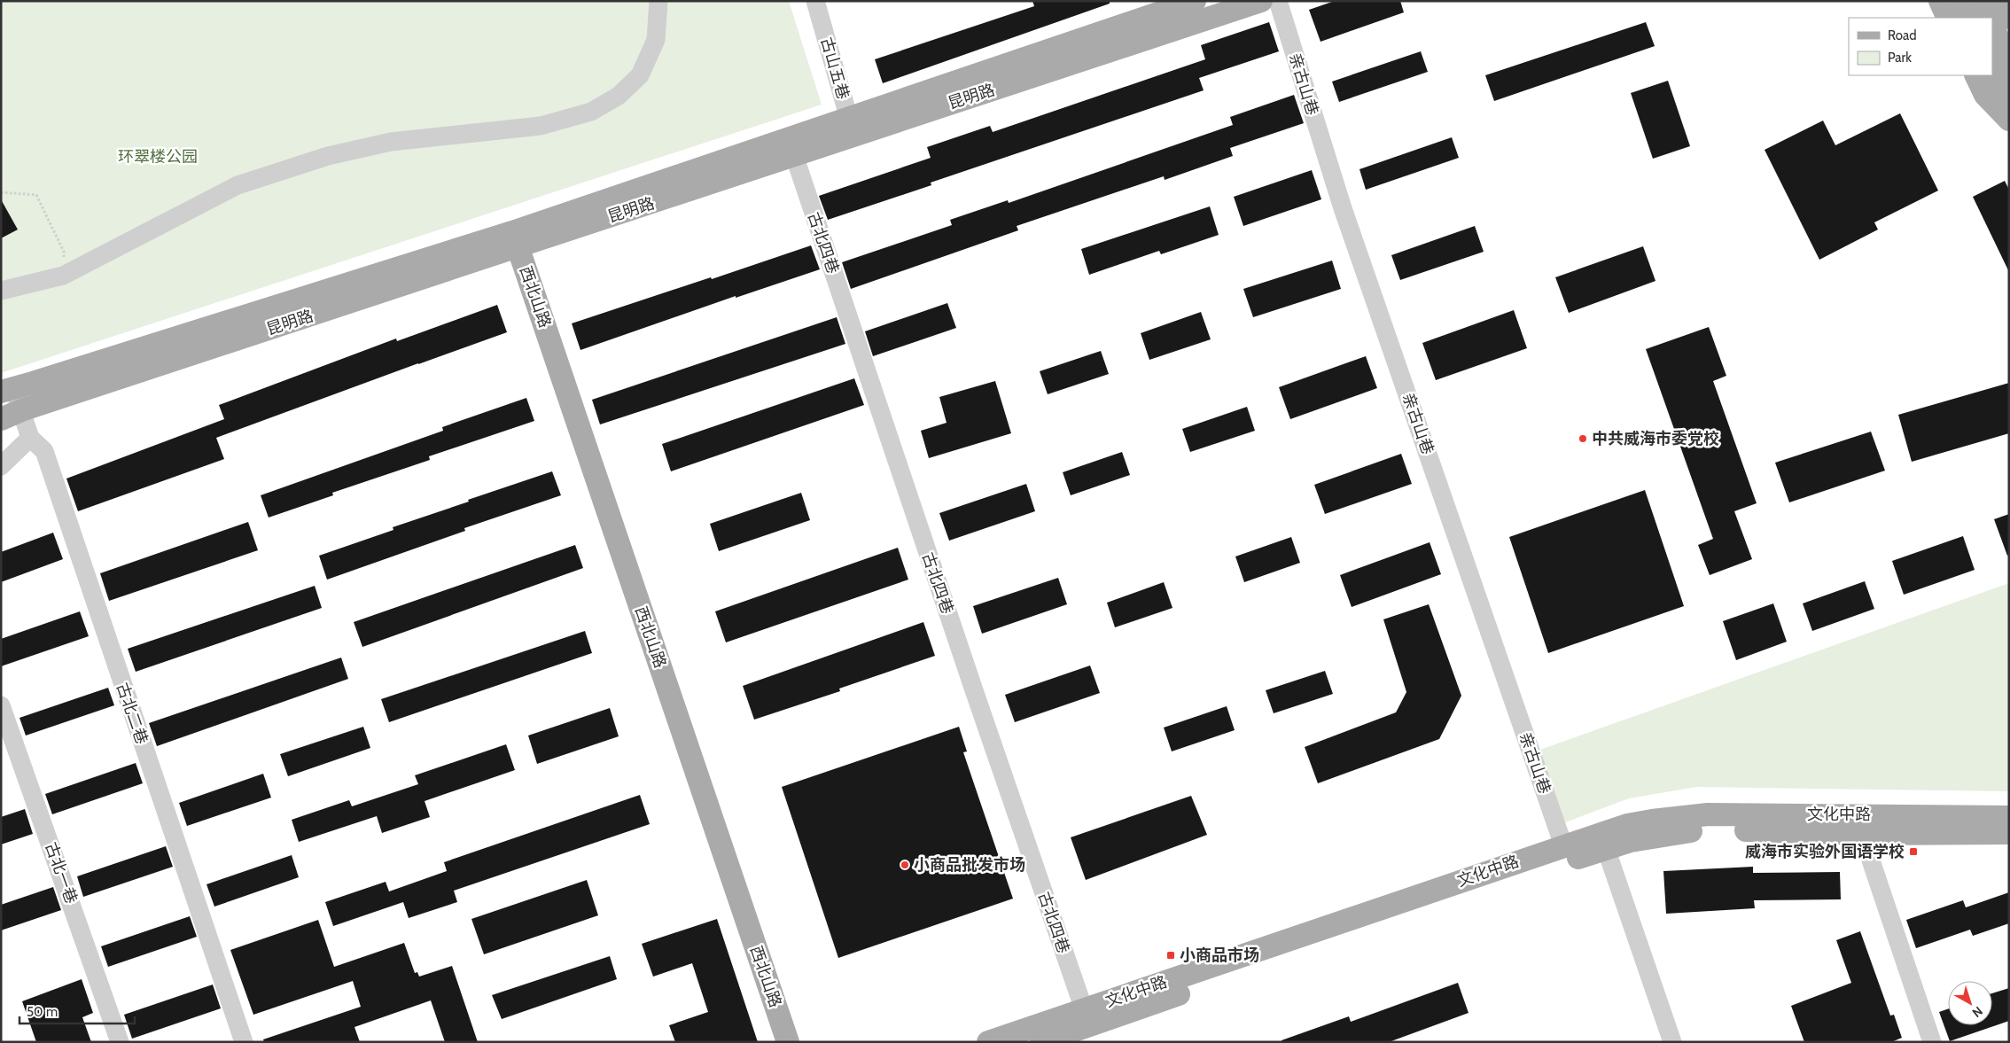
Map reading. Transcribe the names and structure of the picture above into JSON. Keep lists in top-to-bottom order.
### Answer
{
  "streets": {
    "main road": ["昆明路", "西北山路", "文化中路"],
    "street": [
      "古山五巷",
      "亲古山巷",
      "古北四巷",
      "古北二巷",
      "古北一巷"
    ]
  },
  "crossings": [
    ["古山五巷", "昆明路"],
    ["亲古山巷", "文化中路"],
    ["昆明路", "古北四巷"],
    ["昆明路", "西北山路"],
    ["昆明路", "古北二巷"],
    ["古北四巷", "文化中路"]
  ],
  "parks": ["环翠楼公园"],
  "places": {
    "other": ["中共威海市委党校", "小商品批发市场"],
    "transit": ["威海市实验外国语学校", "小商品市场"]
  },
  "legend": ["Road", "Park"],
  "scale_bar": "50 m",
  "north": "bottom right"
}
